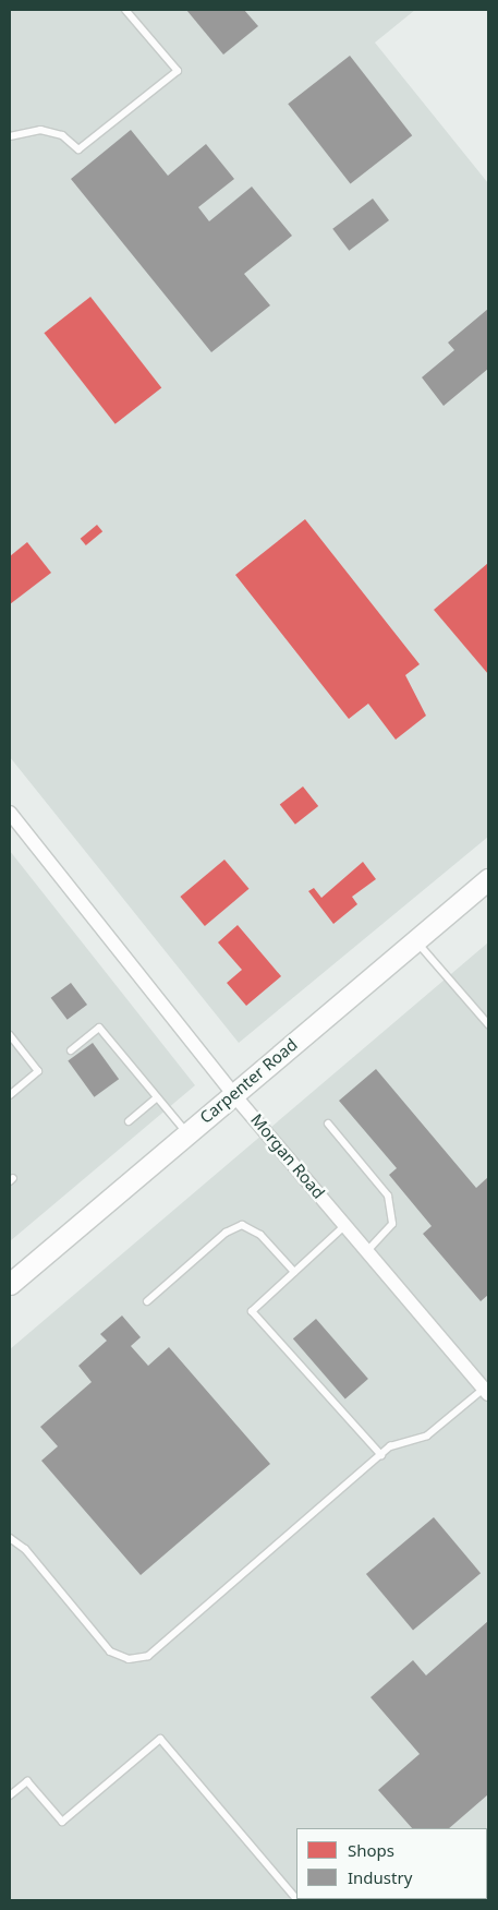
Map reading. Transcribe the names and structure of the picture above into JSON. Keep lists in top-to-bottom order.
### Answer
{
  "streets": {
    "main road": ["Carpenter Road"],
    "street": ["Morgan Road"]
  },
  "crossings": [
    ["Carpenter Road", "Morgan Road"]
  ],
  "legend": ["Shops", "Industry"]
}
